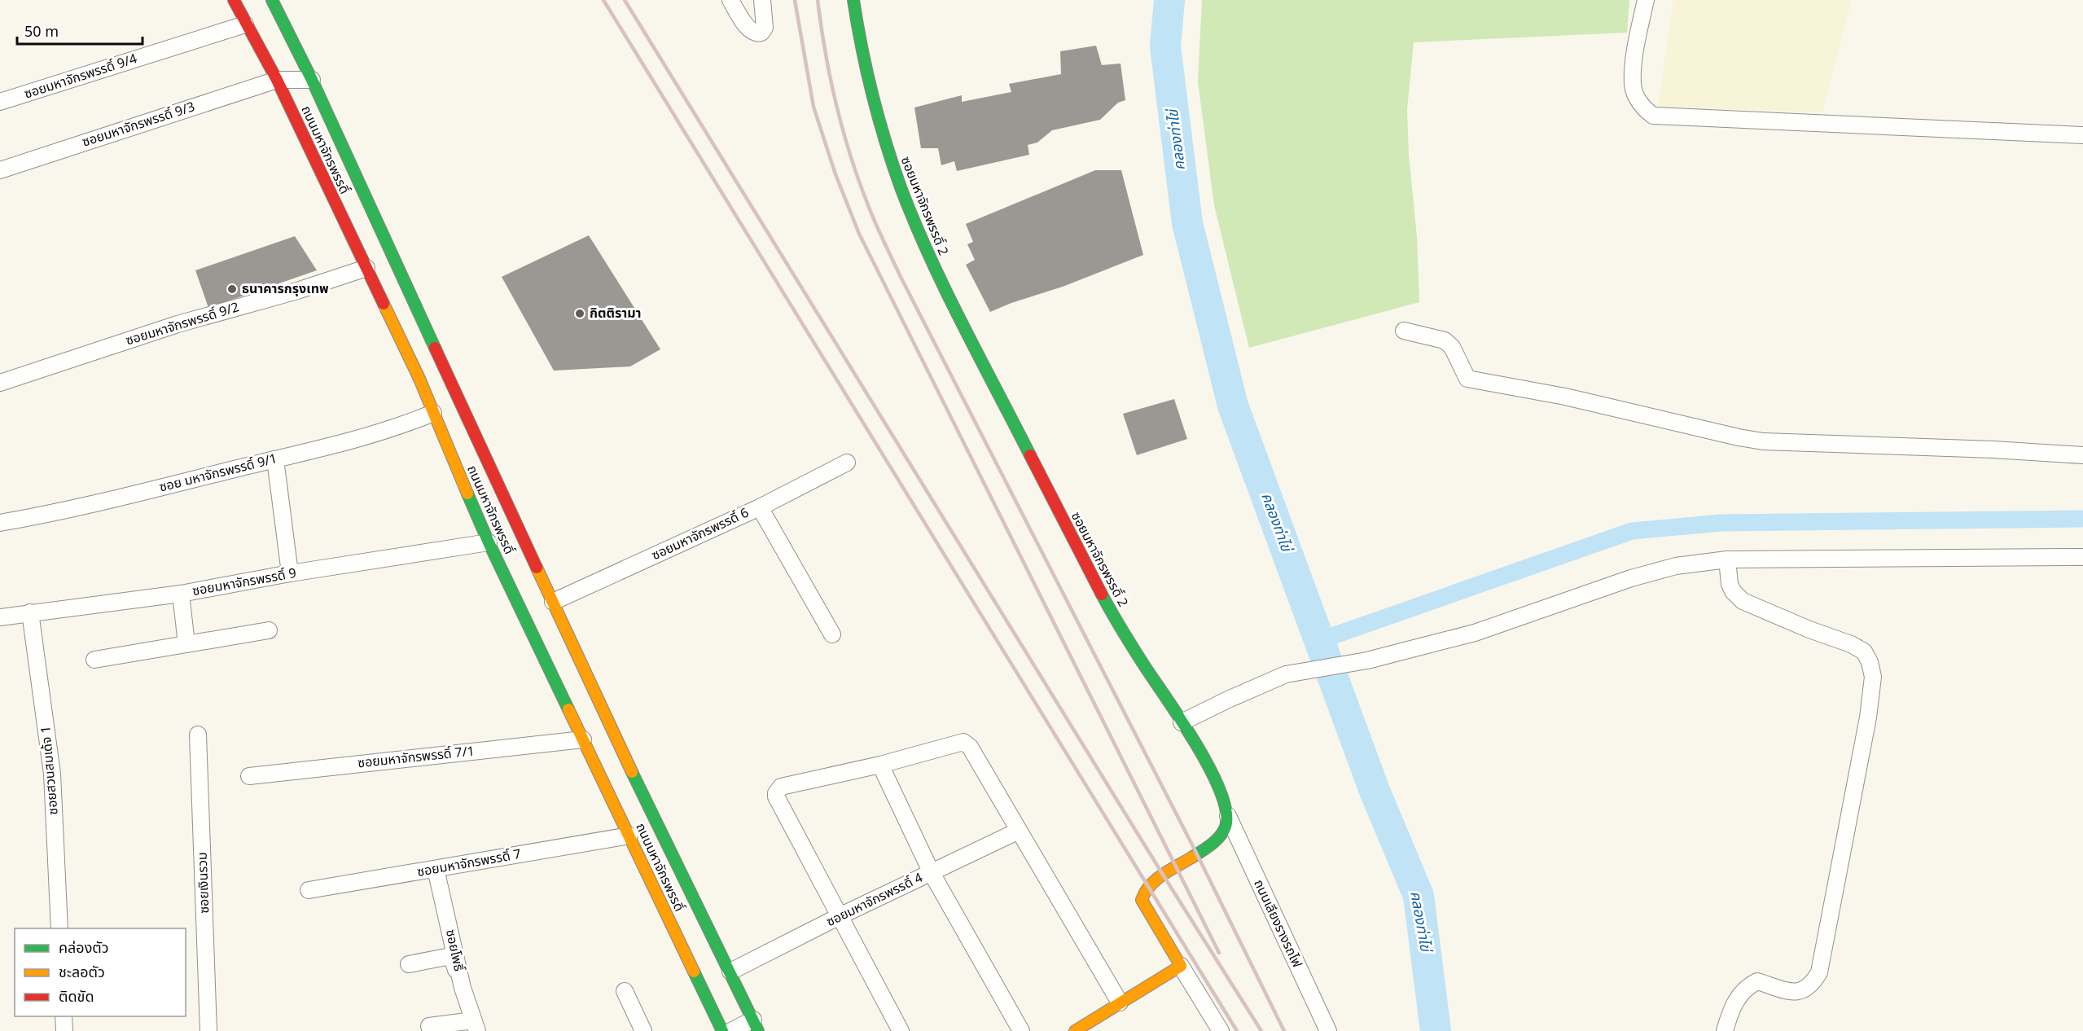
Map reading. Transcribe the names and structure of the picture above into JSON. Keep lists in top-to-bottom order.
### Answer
{
  "streets": {
    "main road": ["ถนนมหาจักรพรรดิ์", "ซอยมหาจักรพรรดิ์ 2"],
    "street": [
      "ซอยมหาจักรพรรดิ์ 9/4",
      "ซอยมหาจักรพรรดิ์ 9/3",
      "ซอยมหาจักรพรรดิ์ 9/2",
      "ซอย มหาจักรพรรดิ์ 9/1",
      "ซอยมหาจักรพรรดิ์ 6",
      "ซอยมหาจักรพรรดิ์ 9",
      "ซอยมหาจักรพรรดิ์ 7/1",
      "ซอยสวนสมเด้จ 1",
      "ซอยมหาจักรพรรดิ์ 7",
      "ซอยเงินรวม",
      "ซอยมหาจักรพรรดิ์ 4",
      "ถนนเลียงรางรถไฟ",
      "ซอยโพธิ์"
    ]
  },
  "crossings": [
    ["ซอยมหาจักรพรรดิ์ 9/4", "ถนนมหาจักรพรรดิ์"],
    ["ซอยมหาจักรพรรดิ์ 9/3", "ถนนมหาจักรพรรดิ์"],
    ["ถนนมหาจักรพรรดิ์", "ซอยมหาจักรพรรดิ์ 9/2"],
    ["ถนนมหาจักรพรรดิ์", "ซอย มหาจักรพรรดิ์ 9/1"],
    ["ถนนมหาจักรพรรดิ์", "ซอยมหาจักรพรรดิ์ 6"],
    ["ถนนมหาจักรพรรดิ์", "ซอยมหาจักรพรรดิ์ 9"],
    ["ถนนมหาจักรพรรดิ์", "ซอยมหาจักรพรรดิ์ 7/1"],
    ["ถนนมหาจักรพรรดิ์", "ซอยมหาจักรพรรดิ์ 7"],
    ["ถนนมหาจักรพรรดิ์", "ซอยมหาจักรพรรดิ์ 4"],
    ["ซอยมหาจักรพรรดิ์ 2", "ถนนเลียงรางรถไฟ"],
    ["ซอยมหาจักรพรรดิ์ 9", "ซอยสวนสมเด้จ 1"],
    ["ซอยมหาจักรพรรดิ์ 7", "ซอยโพธิ์"]
  ],
  "water": ["คลองท่าไข่"],
  "places": ["ธนาคารกรุงเทพ", "กิตติรามา"],
  "legend": ["คล่องตัว", "ชะลอตัว", "ติดขัด"],
  "scale_bar": "50 m"
}
